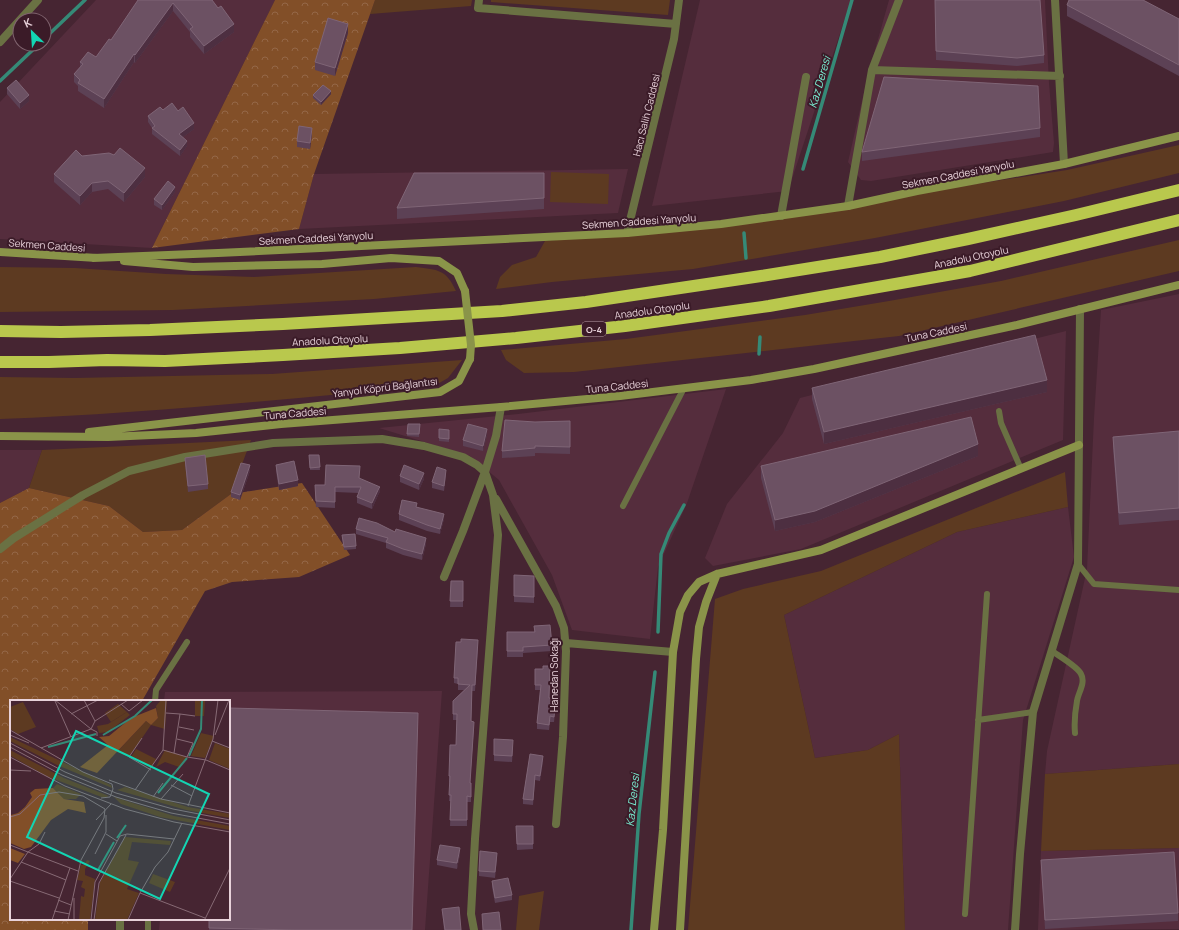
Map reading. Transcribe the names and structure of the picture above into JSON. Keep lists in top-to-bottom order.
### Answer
{
  "streets": {
    "highway": ["Anadolu Otoyolu", "O-4"],
    "main road": [
      "Sekmen Caddesi Yanyolu",
      "Sekmen Caddesi",
      "Tuna Caddesi",
      "Yanyol Köprü Bağlantısı"
    ],
    "street": ["Hacı Salih Caddesi", "Hanedan Sokağı"]
  },
  "crossings": [
    ["Hacı Salih Caddesi", "Sekmen Caddesi Yanyolu"],
    ["Sekmen Caddesi Yanyolu", "Sekmen Caddesi"],
    ["Sekmen Caddesi Yanyolu", "Yanyol Köprü Bağlantısı"],
    ["Sekmen Caddesi", "Yanyol Köprü Bağlantısı"],
    ["Tuna Caddesi", "Yanyol Köprü Bağlantısı"]
  ],
  "water": ["Kaz Deresi"],
  "north": "top left"
}
